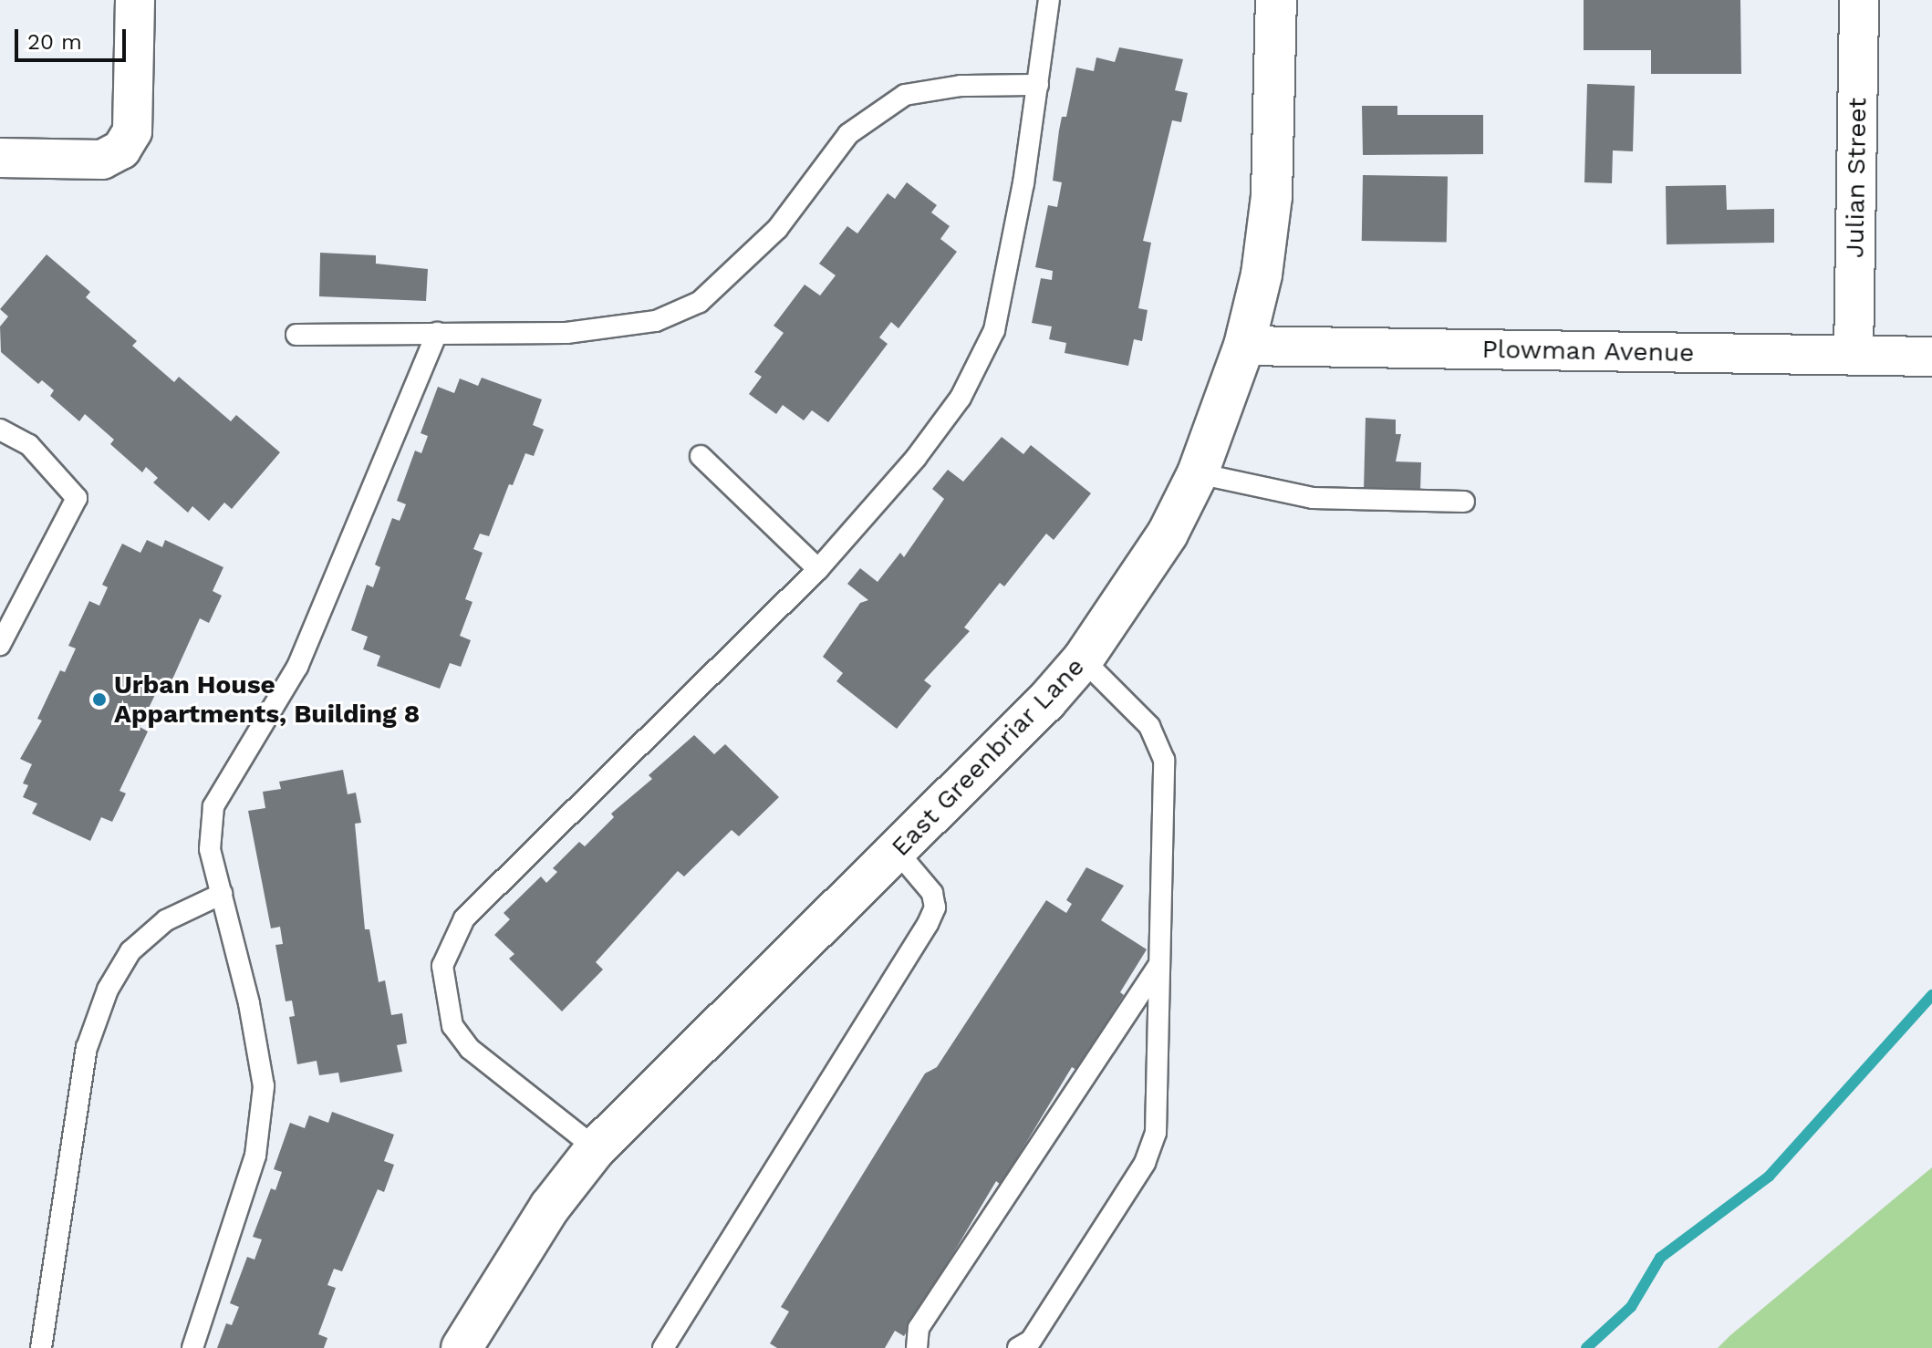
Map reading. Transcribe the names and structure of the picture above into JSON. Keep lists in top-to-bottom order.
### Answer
{
  "streets": {
    "street": ["Julian Street", "Plowman Avenue", "East Greenbriar Lane"]
  },
  "crossings": [
    ["Julian Street", "Plowman Avenue"],
    ["Plowman Avenue", "East Greenbriar Lane"]
  ],
  "places": ["Urban House Appartments, Building 8"],
  "scale_bar": "20 m"
}
